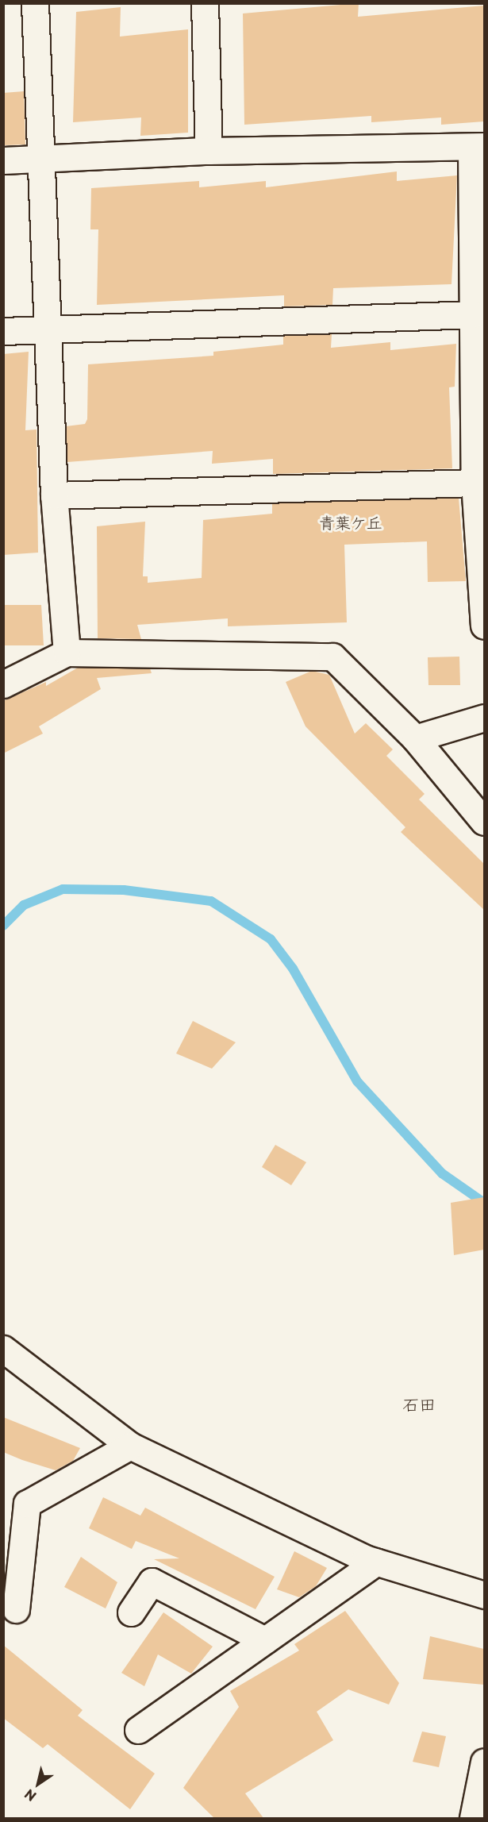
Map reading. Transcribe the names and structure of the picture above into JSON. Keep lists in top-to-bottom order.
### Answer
{
  "districts": ["青葉ケ丘", "石田"],
  "north": "bottom left"
}
